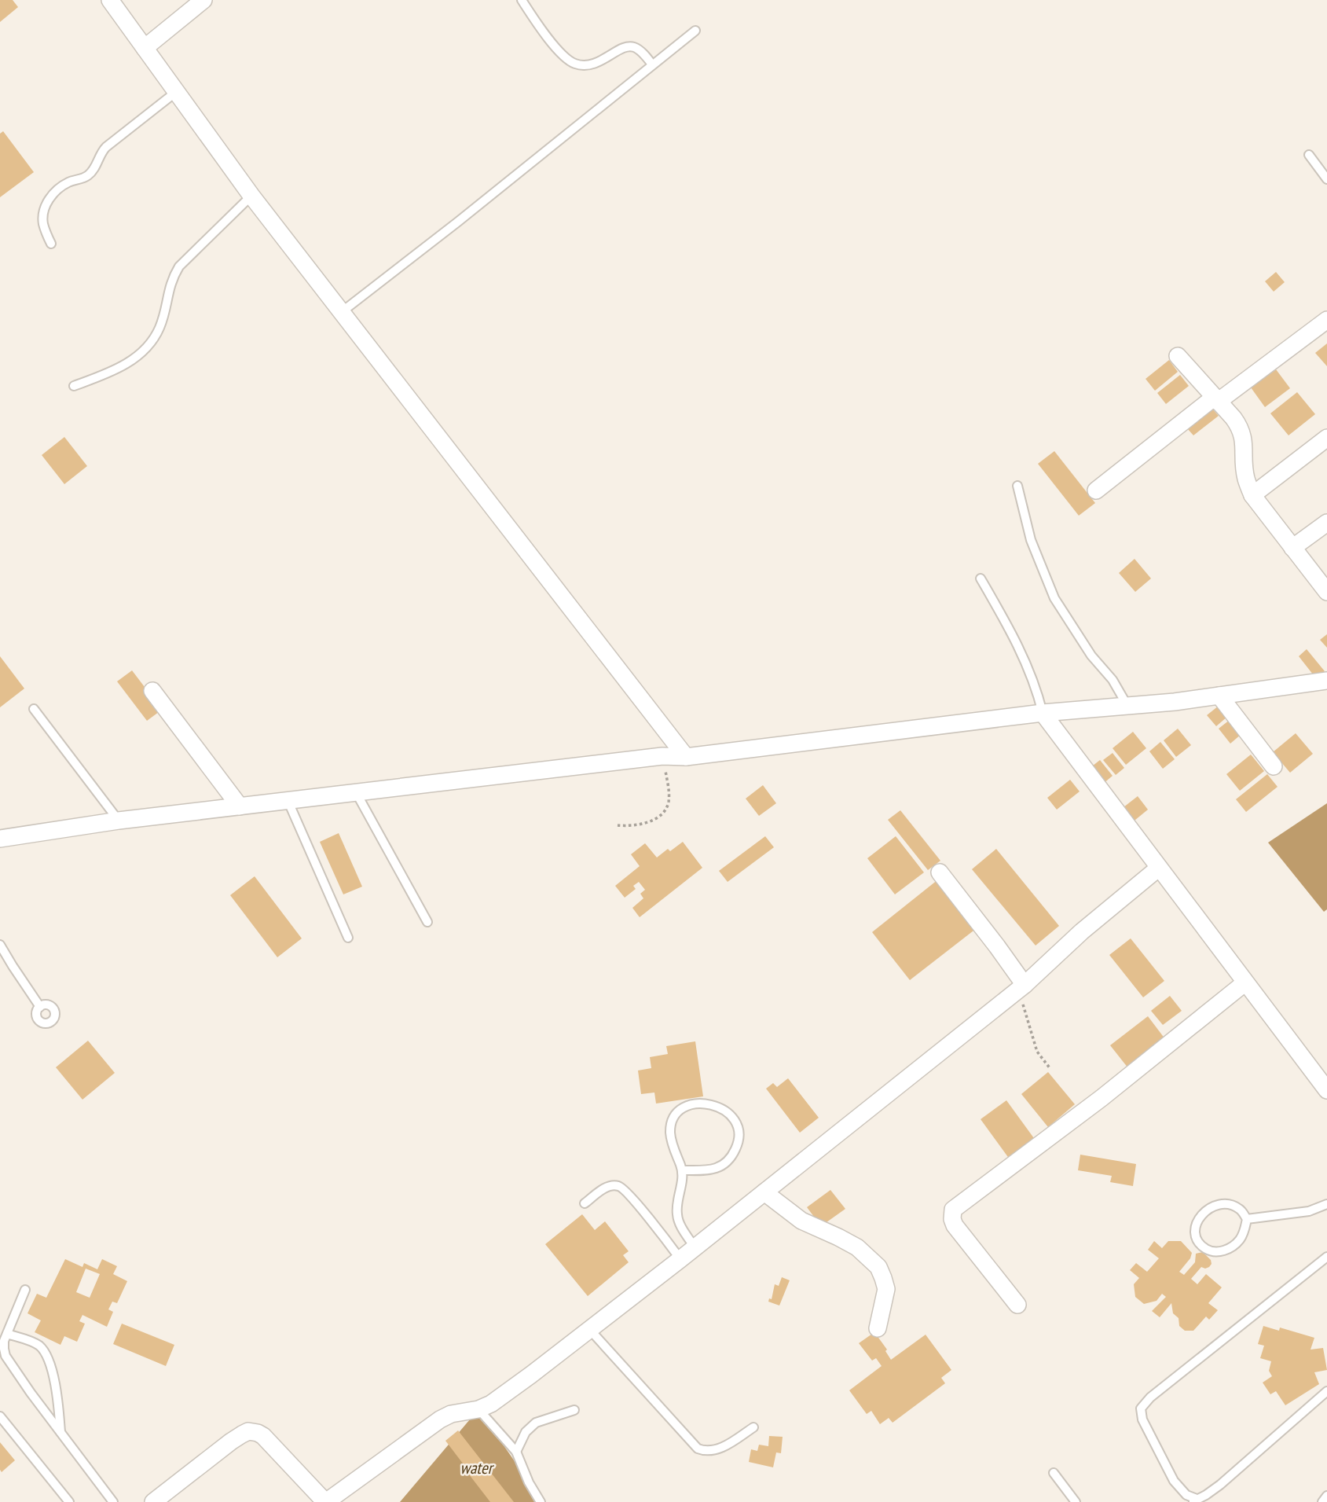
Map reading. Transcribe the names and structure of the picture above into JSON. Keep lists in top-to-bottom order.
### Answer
{
  "water": ["water"]
}
